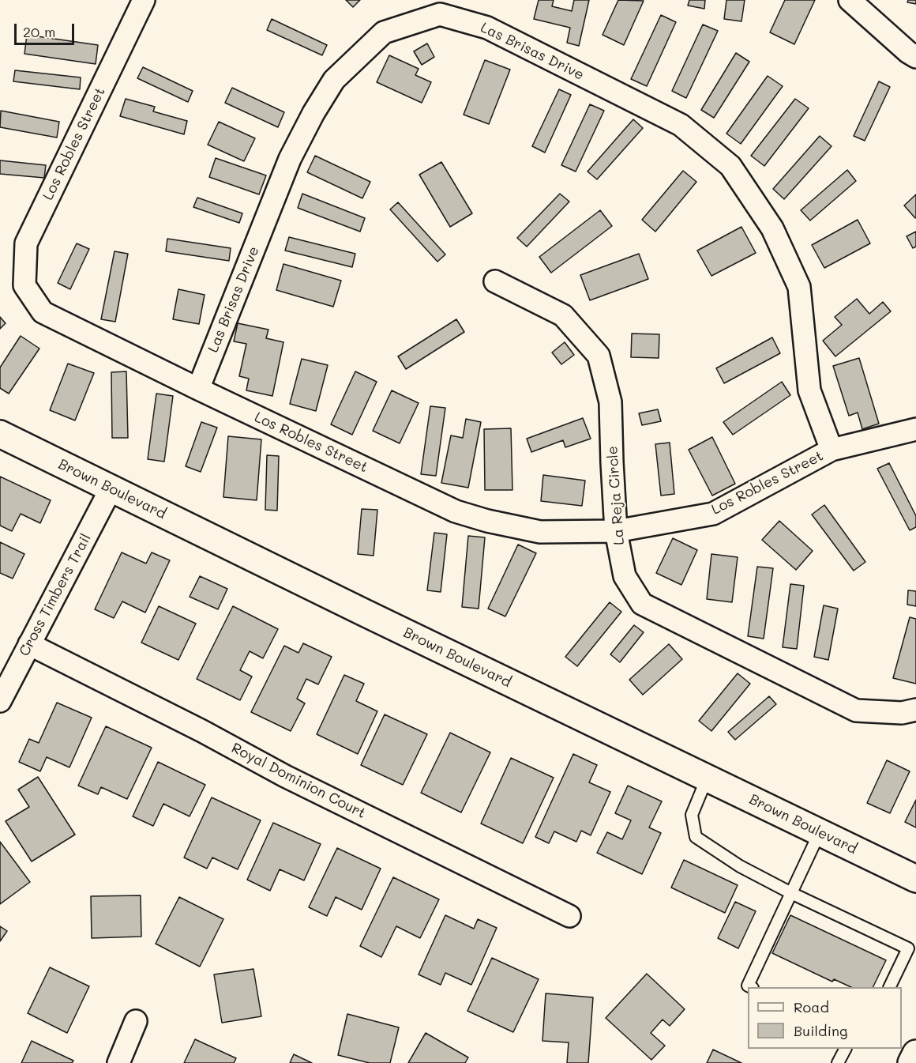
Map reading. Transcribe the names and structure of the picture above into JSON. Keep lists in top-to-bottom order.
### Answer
{
  "streets": {
    "street": [
      "Las Brisas Drive",
      "Los Robles Street",
      "Brown Boulevard",
      "La Reja Circle",
      "Cross Timbers Trail",
      "Royal Dominion Court"
    ]
  },
  "crossings": [
    ["Las Brisas Drive", "Los Robles Street"],
    ["Los Robles Street", "La Reja Circle"],
    ["Brown Boulevard", "Cross Timbers Trail"],
    ["Cross Timbers Trail", "Royal Dominion Court"]
  ],
  "legend": ["Road", "Building"],
  "scale_bar": "20 m"
}
